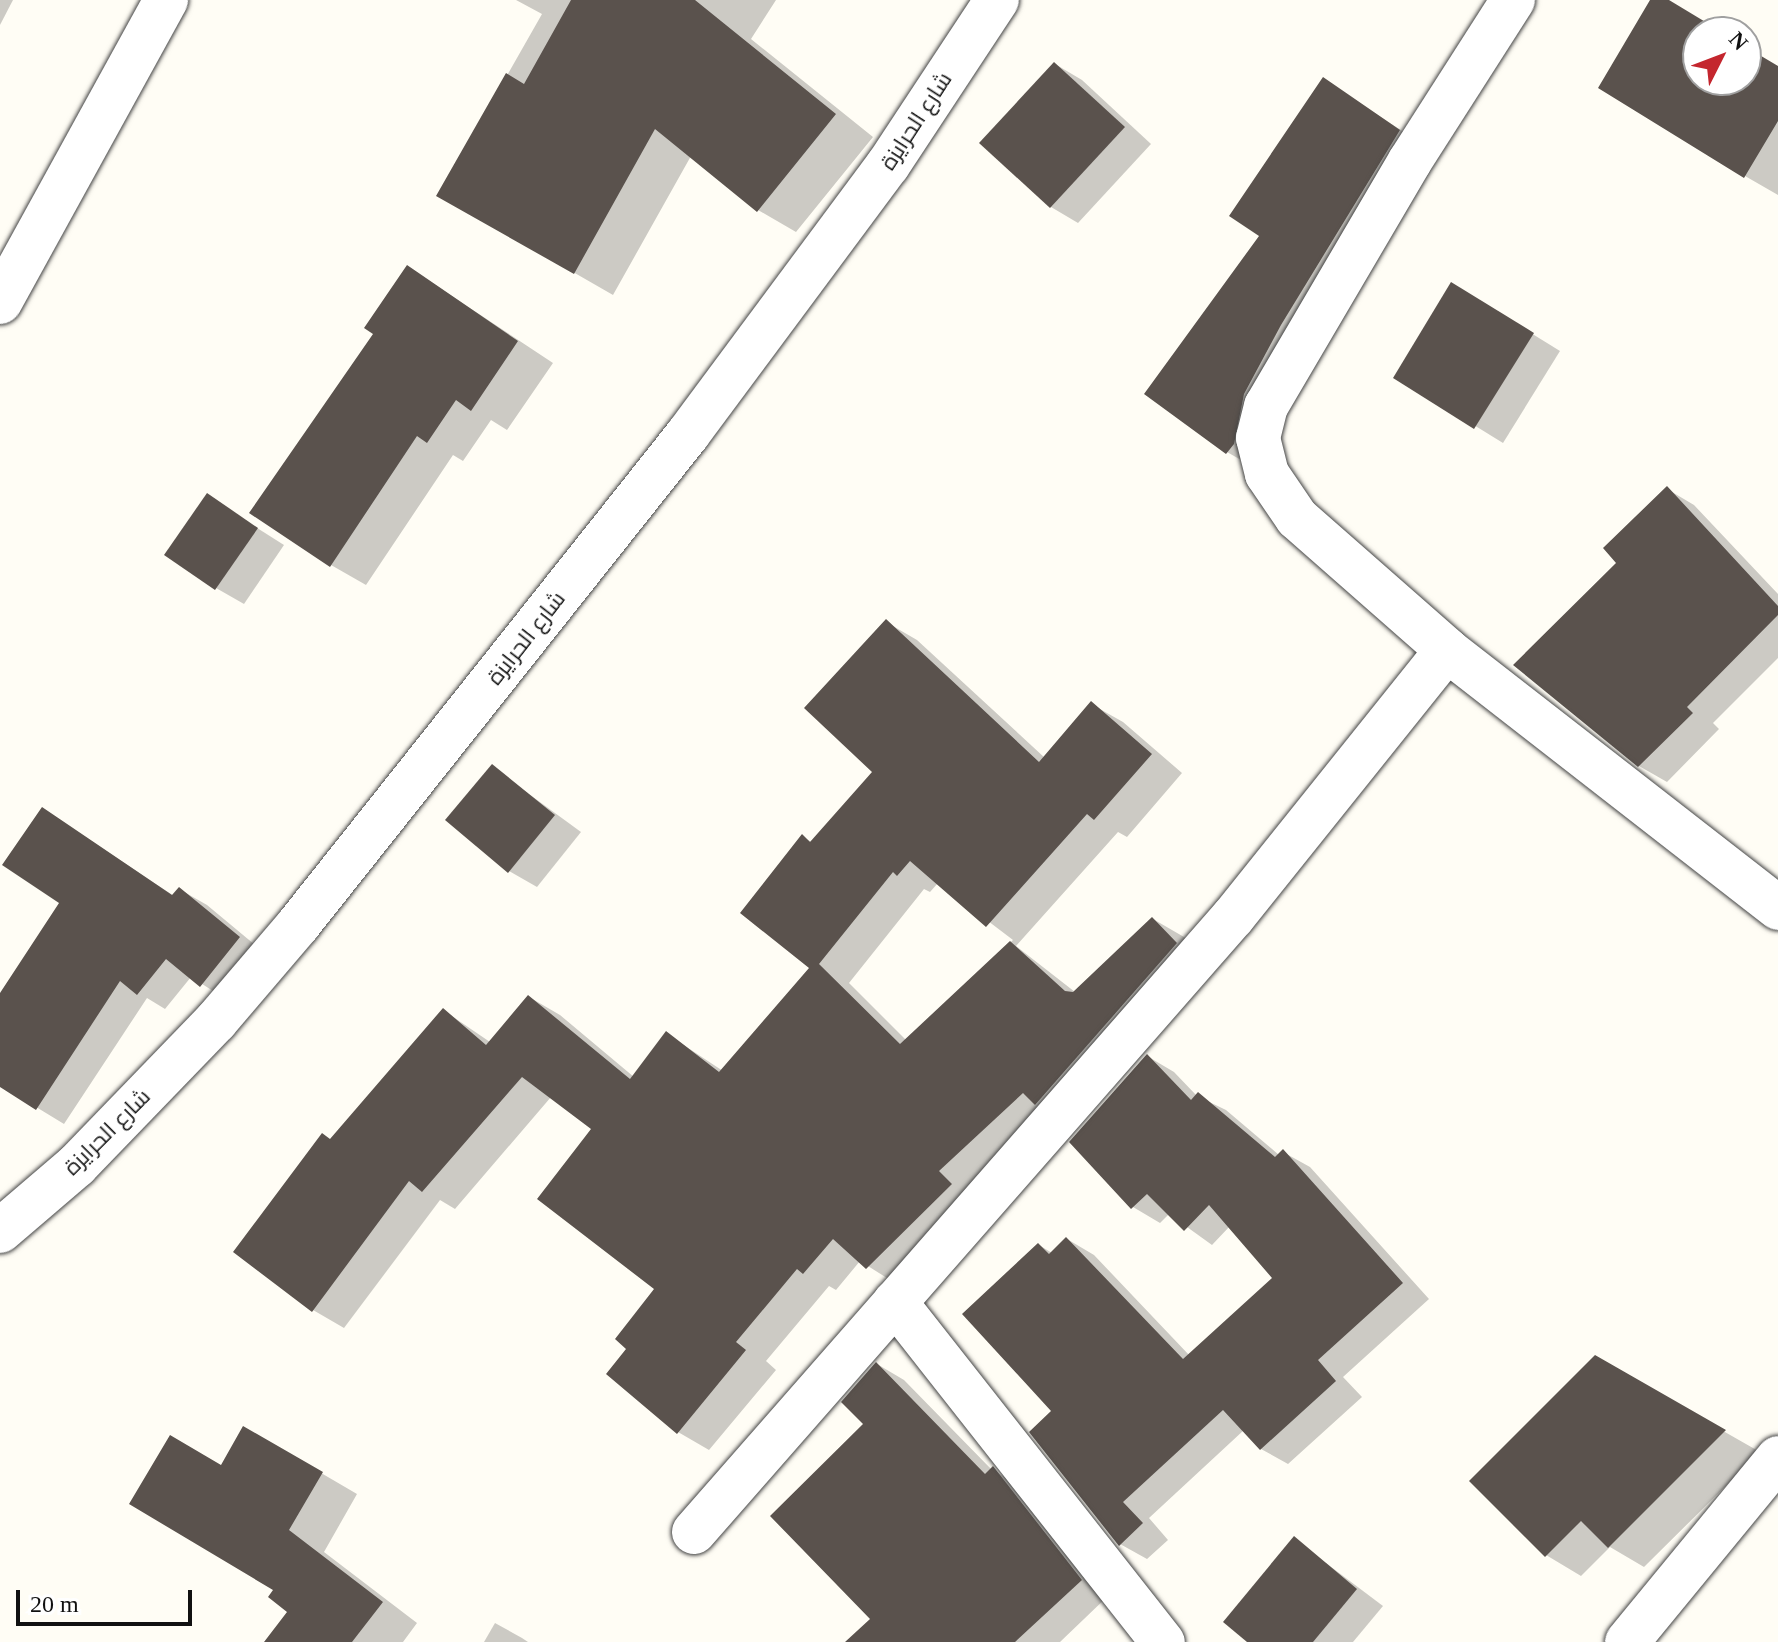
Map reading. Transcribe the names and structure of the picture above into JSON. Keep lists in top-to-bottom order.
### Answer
{
  "streets": {
    "street": ["شارع الحرايزة"]
  },
  "scale_bar": "20 m",
  "north": "top right"
}
